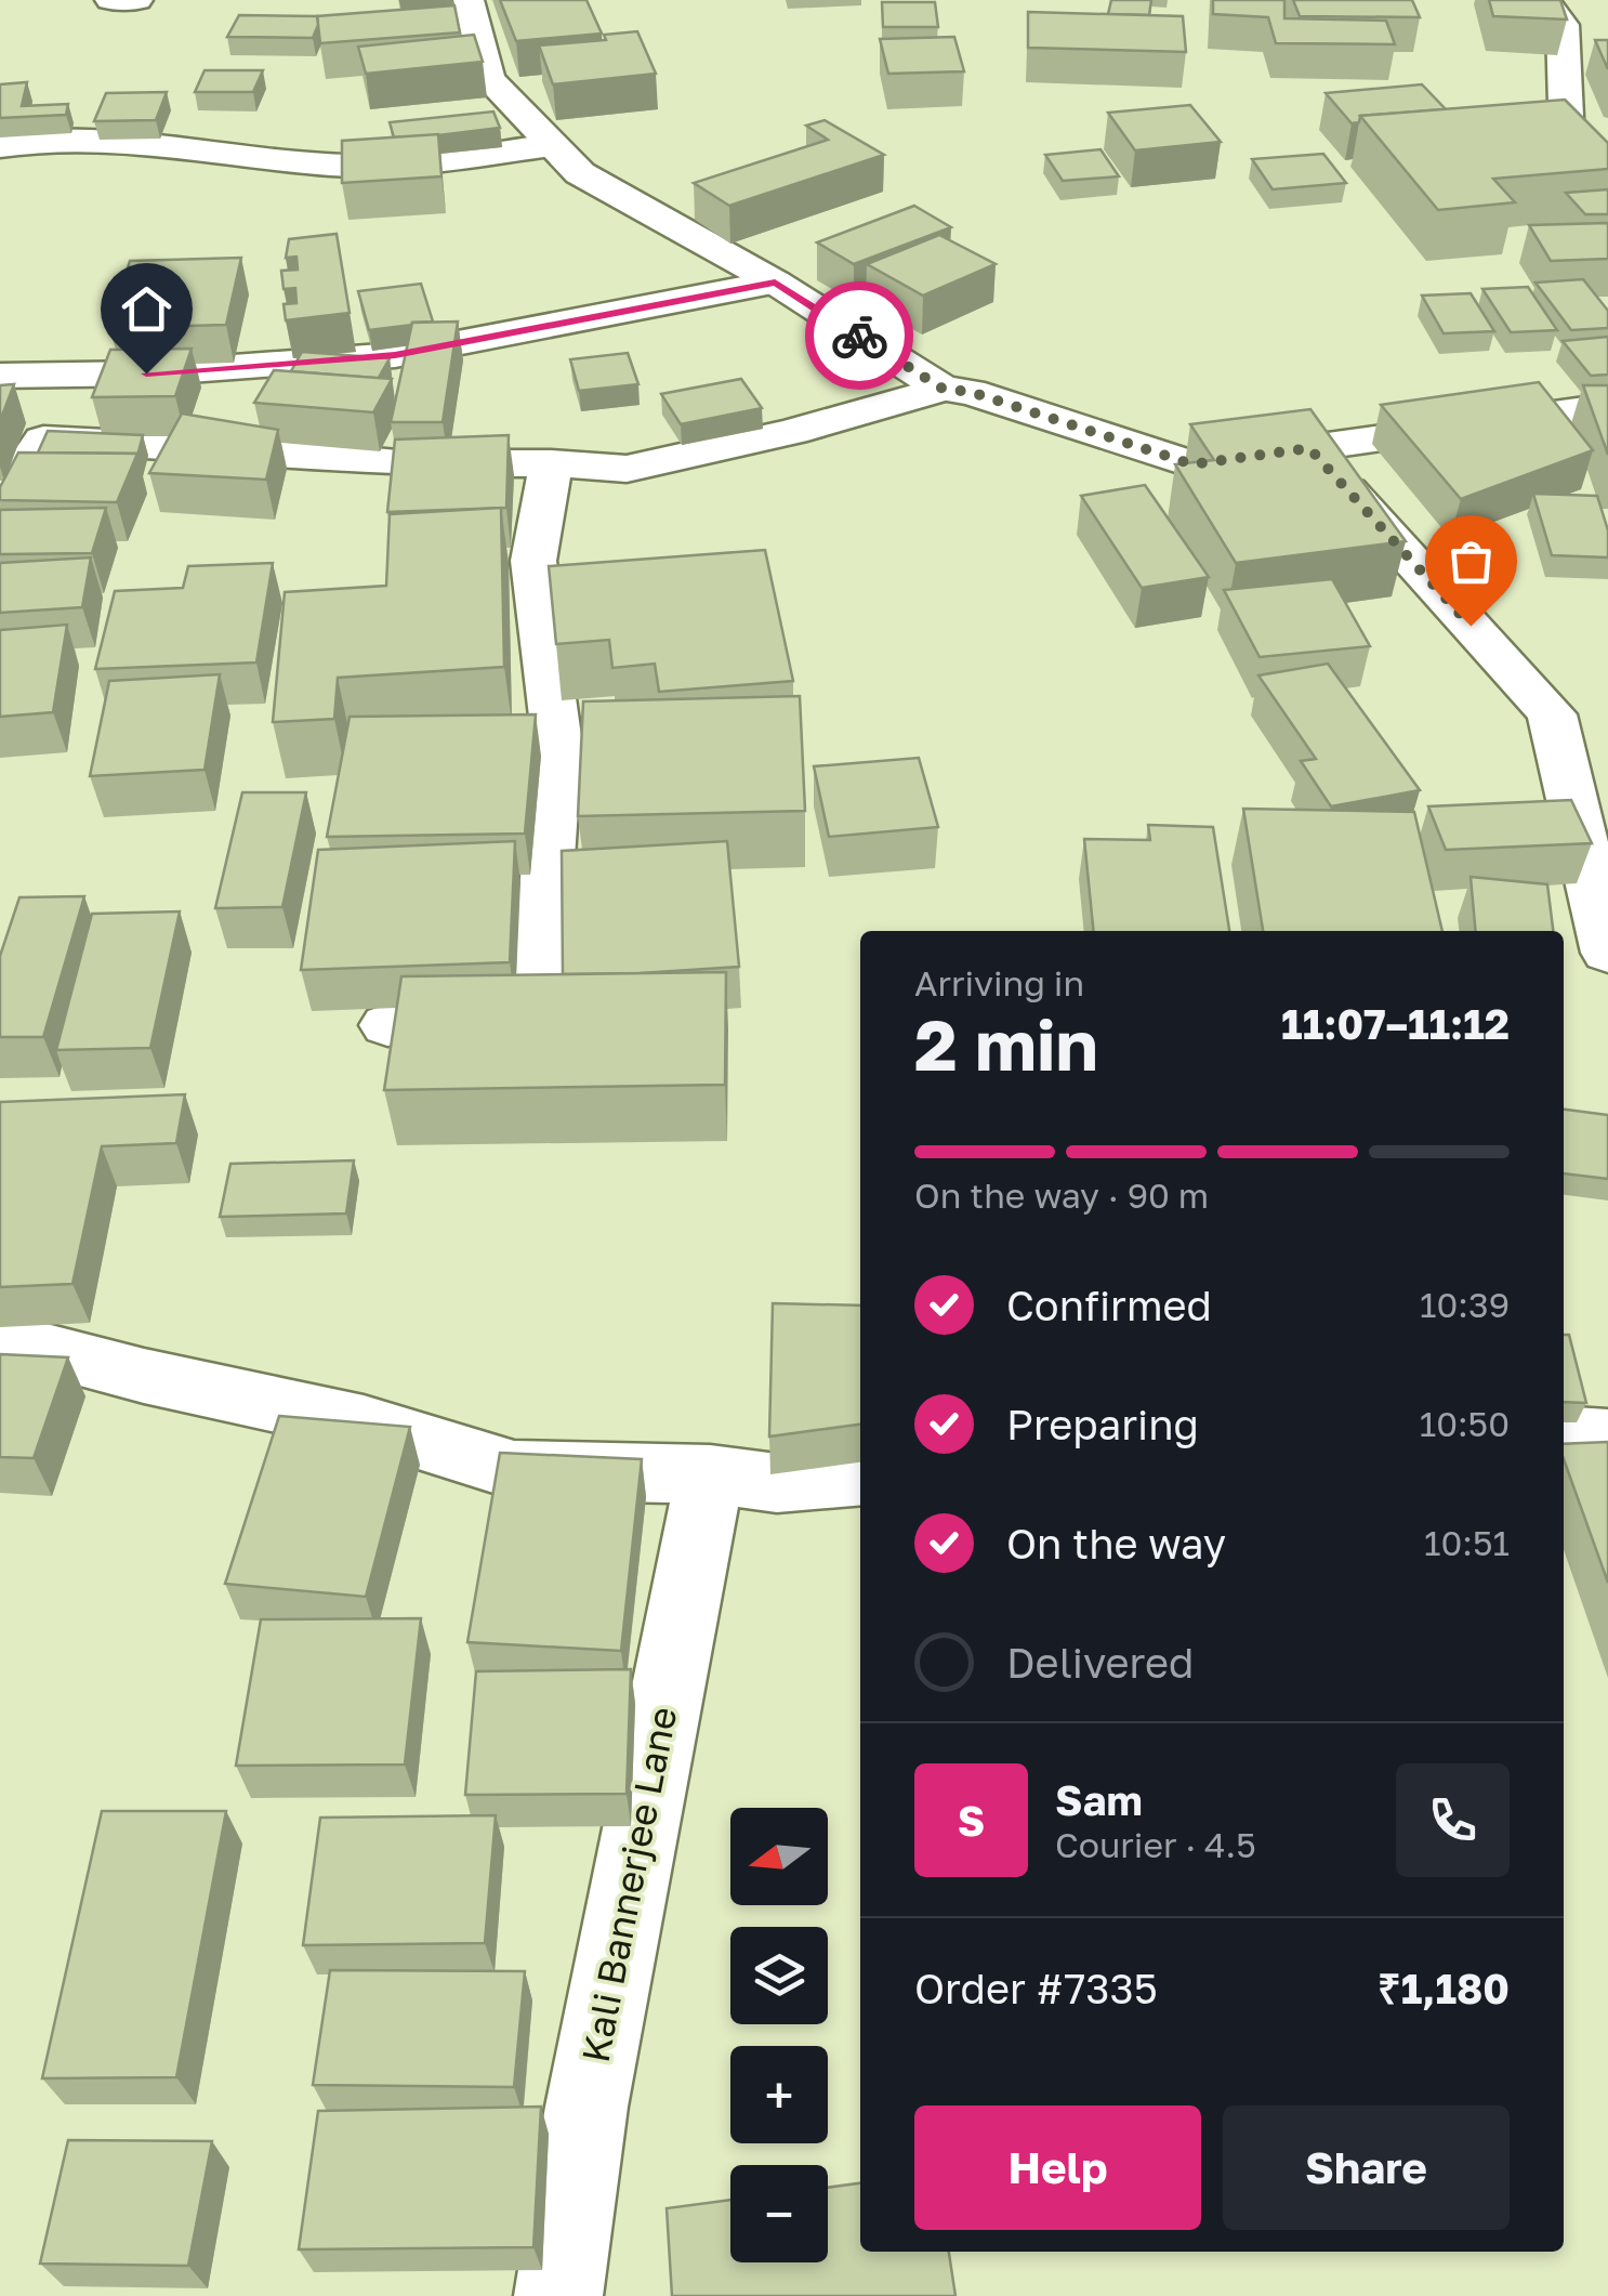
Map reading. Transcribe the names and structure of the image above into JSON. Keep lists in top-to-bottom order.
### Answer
{
  "streets": {
    "street": ["Kali Bannerjee Lane"]
  },
  "north": "left",
  "page": {
    "heading": ["2 min", "Arriving in", "11:07–11:12"],
    "panel": [
      "Sam",
      "Courier · 4.5",
      "Order #7335",
      "₹1,180"
    ],
    "bar": "On the way · 90 m",
    "list": [
      ["Confirmed", "10:39"],
      ["Preparing", "10:50"],
      ["On the way", "10:51"],
      "Delivered"
    ],
    "round": "S",
    "map_buttons": ["+", "−"],
    "buttons": ["Help", "Share"]
  }
}
